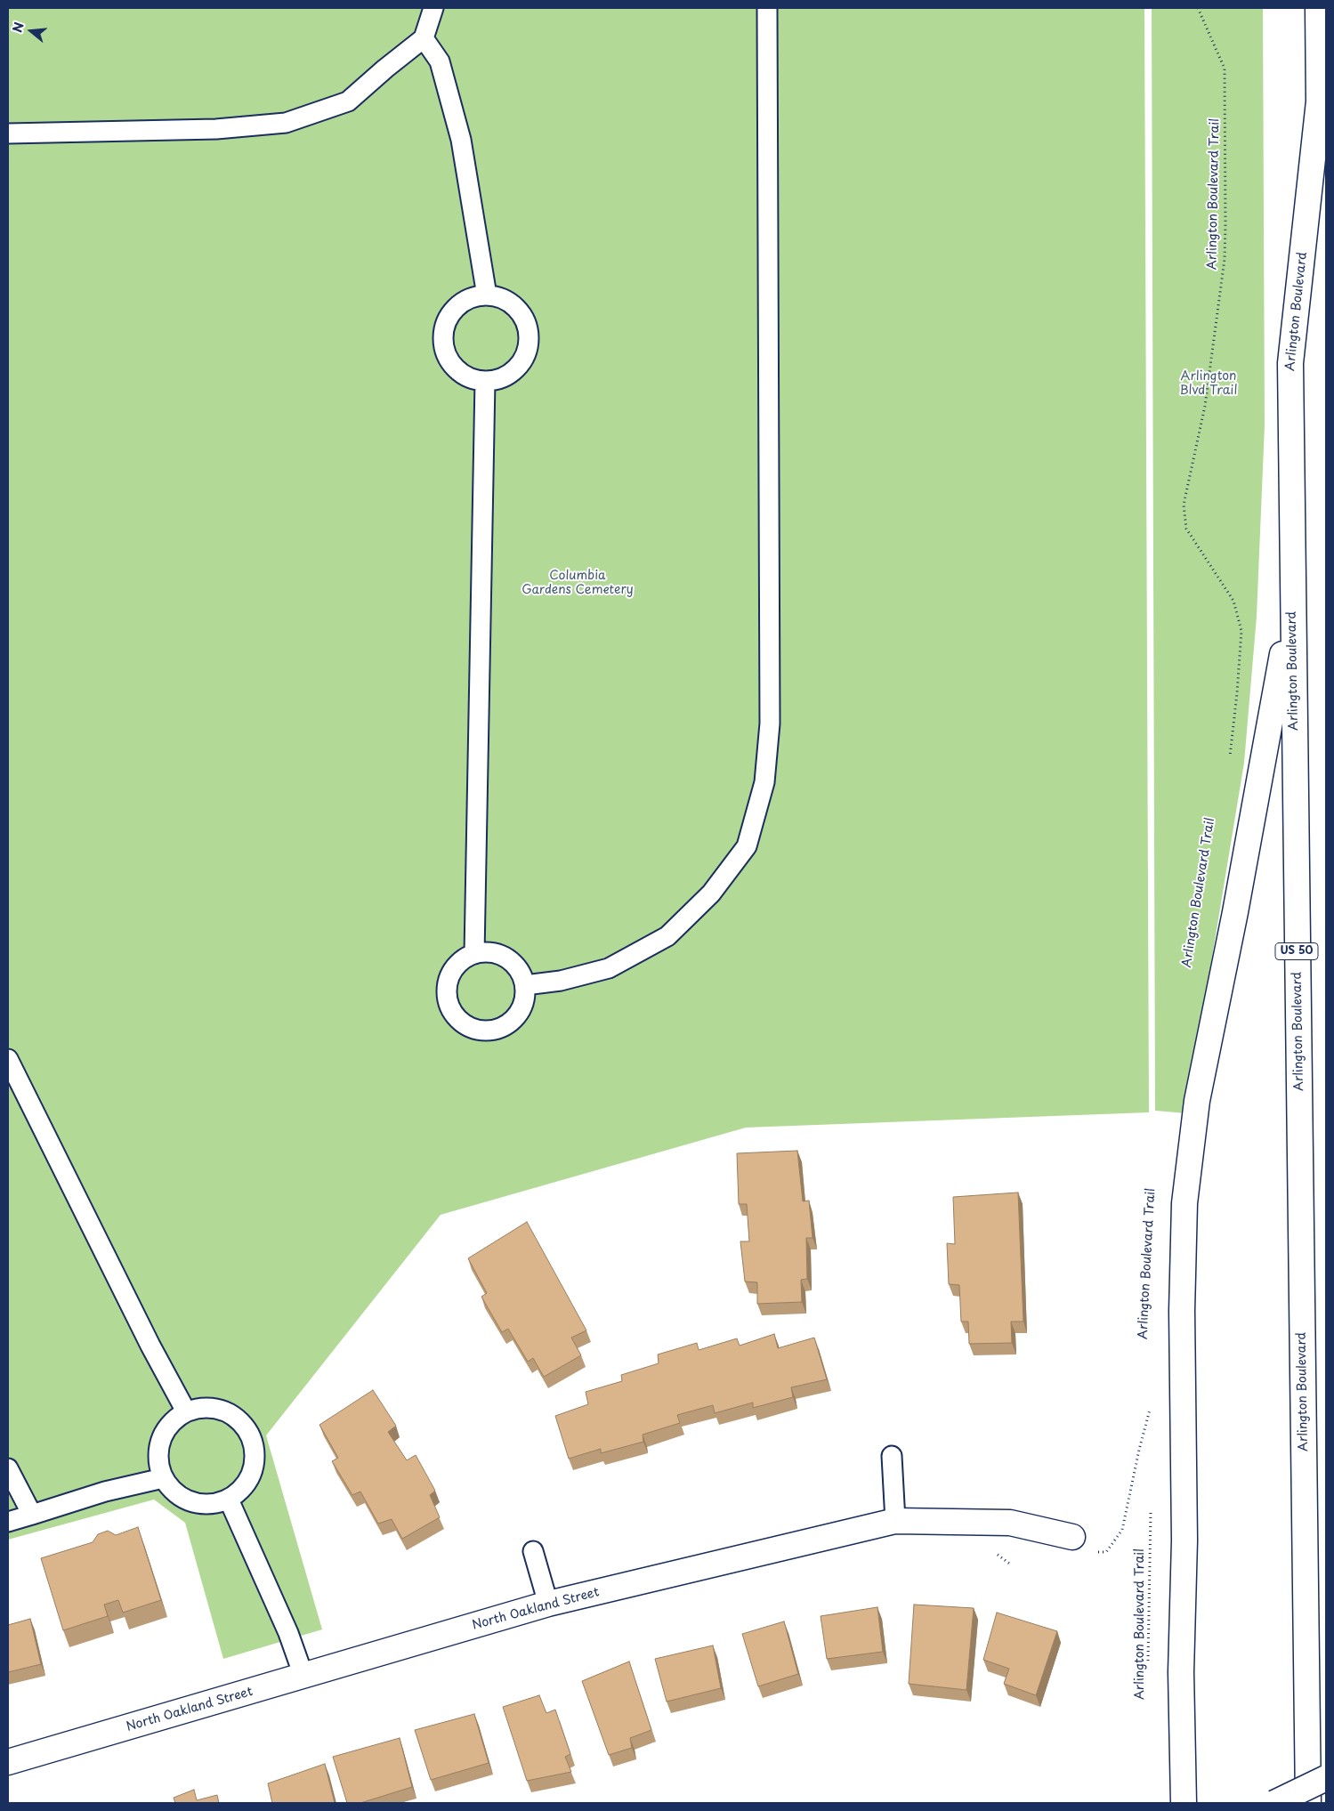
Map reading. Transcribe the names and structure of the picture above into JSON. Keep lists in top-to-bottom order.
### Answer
{
  "streets": {
    "main road": ["Arlington Boulevard", "US 50", "North Oakland Street"],
    "path": ["Arlington Boulevard Trail"]
  },
  "parks": ["Arlington Blvd Trail", "Columbia Gardens Cemetery"],
  "north": "left"
}
